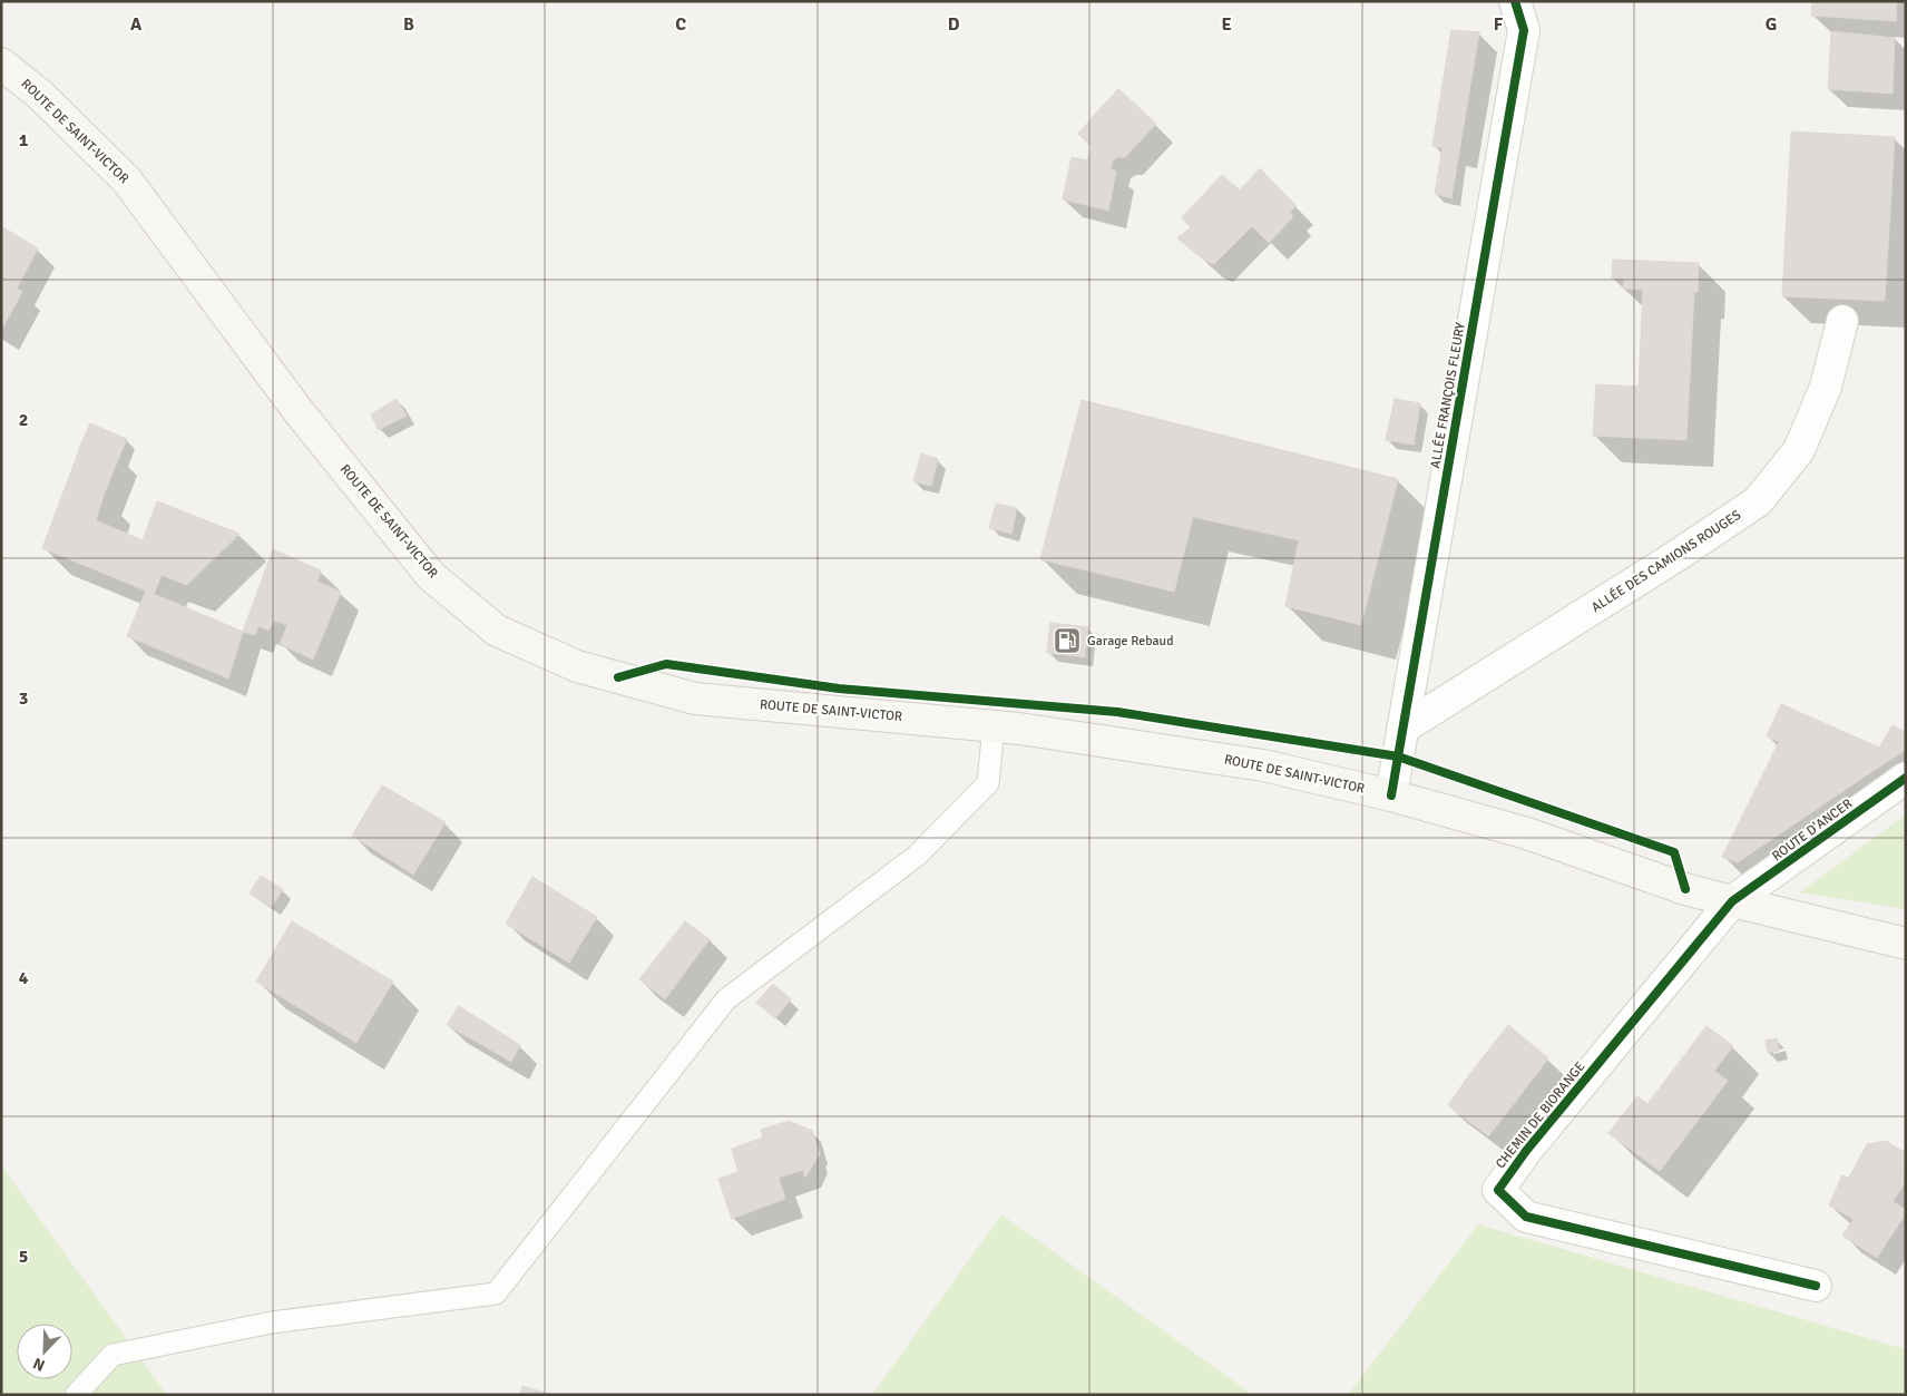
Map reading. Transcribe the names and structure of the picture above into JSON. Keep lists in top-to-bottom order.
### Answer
{
  "streets": {
    "main road": ["ROUTE DE SAINT-VICTOR"],
    "street": [
      "ALLÉE FRANÇOIS FLEURY",
      "ALLÉE DES CAMIONS ROUGES",
      "ROUTE D'ANCER",
      "CHEMIN DE BIORANGE"
    ]
  },
  "crossings": [
    ["ROUTE DE SAINT-VICTOR", "ALLÉE FRANÇOIS FLEURY"],
    ["ROUTE DE SAINT-VICTOR", "ROUTE D'ANCER"],
    ["ROUTE DE SAINT-VICTOR", "CHEMIN DE BIORANGE"],
    ["ALLÉE FRANÇOIS FLEURY", "ALLÉE DES CAMIONS ROUGES"],
    ["ROUTE D'ANCER", "CHEMIN DE BIORANGE"]
  ],
  "places": {
    "fuel station": ["Garage Rebaud"]
  },
  "north": "bottom left",
  "grid": {
    "columns": [
      "A",
      "B",
      "C",
      "D",
      "E",
      "F",
      "G"
    ],
    "rows": [
      "1",
      "2",
      "3",
      "4",
      "5"
    ]
  }
}
